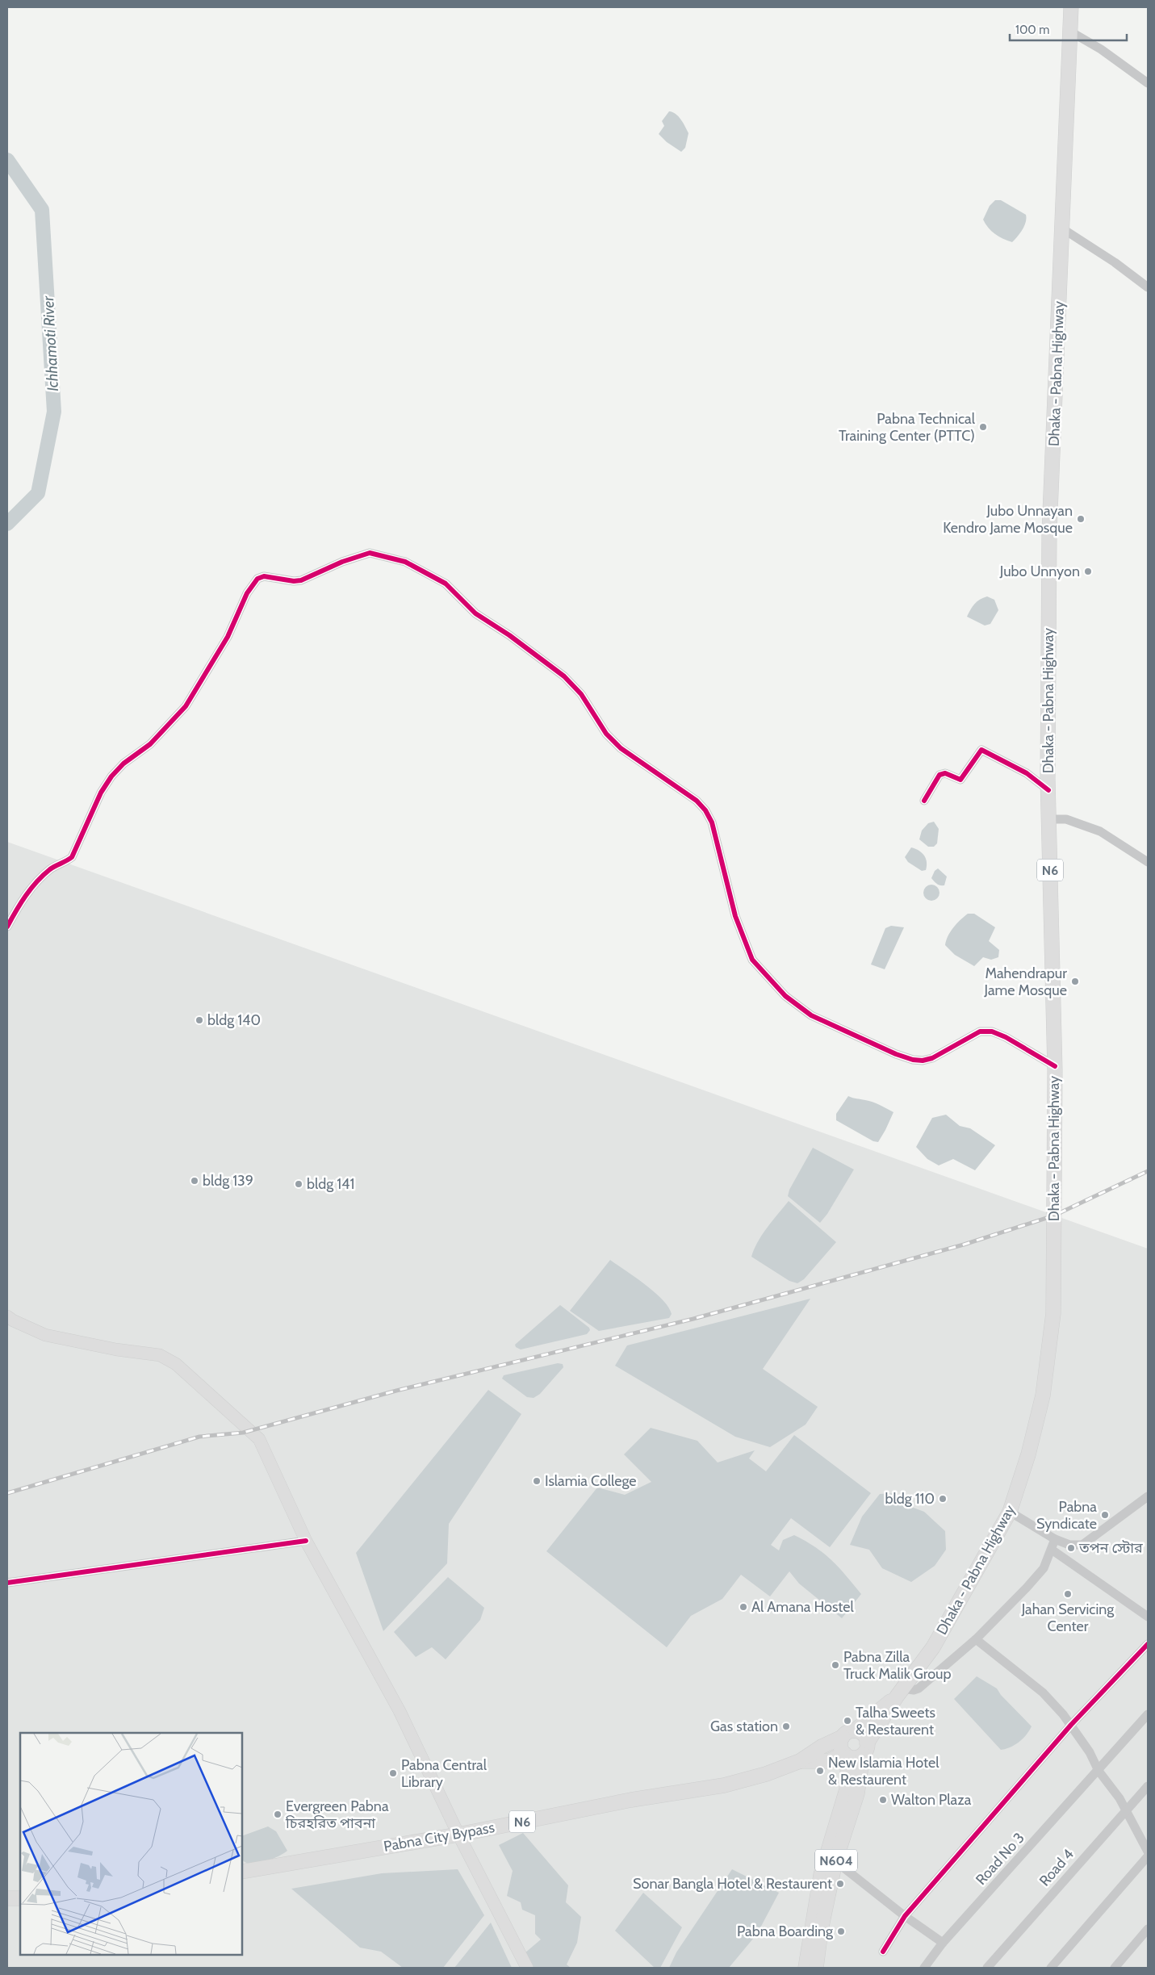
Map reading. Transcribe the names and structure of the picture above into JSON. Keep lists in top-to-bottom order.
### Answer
{
  "streets": {
    "highway": [
      "Dhaka - Pabna Highway",
      "N6",
      "Pabna City Bypass",
      "N604"
    ],
    "street": ["Road No 3", "Road 4"]
  },
  "crossings": [
    ["Dhaka - Pabna Highway", "Pabna City Bypass"],
    ["Dhaka - Pabna Highway", "N604"],
    ["Pabna City Bypass", "N604"]
  ],
  "water": ["Ichhamoti River"],
  "places": [
    "Pabna Technical Training Center (PTTC)",
    "Jubo Unnayan Kendro Jame Mosque",
    "Jubo Unnyon",
    "Mahendrapur Jame Mosque",
    "bldg 140",
    "bldg 139",
    "bldg 141",
    "Islamia College",
    "bldg 110",
    "Pabna Syndicate",
    "তপন স্টোর",
    "Jahan Servicing Center",
    "Al Amana Hostel",
    "Pabna Zilla Truck Malik Group",
    "Talha Sweets & Restaurent",
    "Gas station",
    "New Islamia Hotel & Restaurent",
    "Pabna Central Library",
    "Walton Plaza",
    "Evergreen Pabna চিরহরিত পাবনা",
    "Sonar Bangla Hotel & Restaurent",
    "Pabna Boarding"
  ],
  "scale_bar": "100 m"
}
